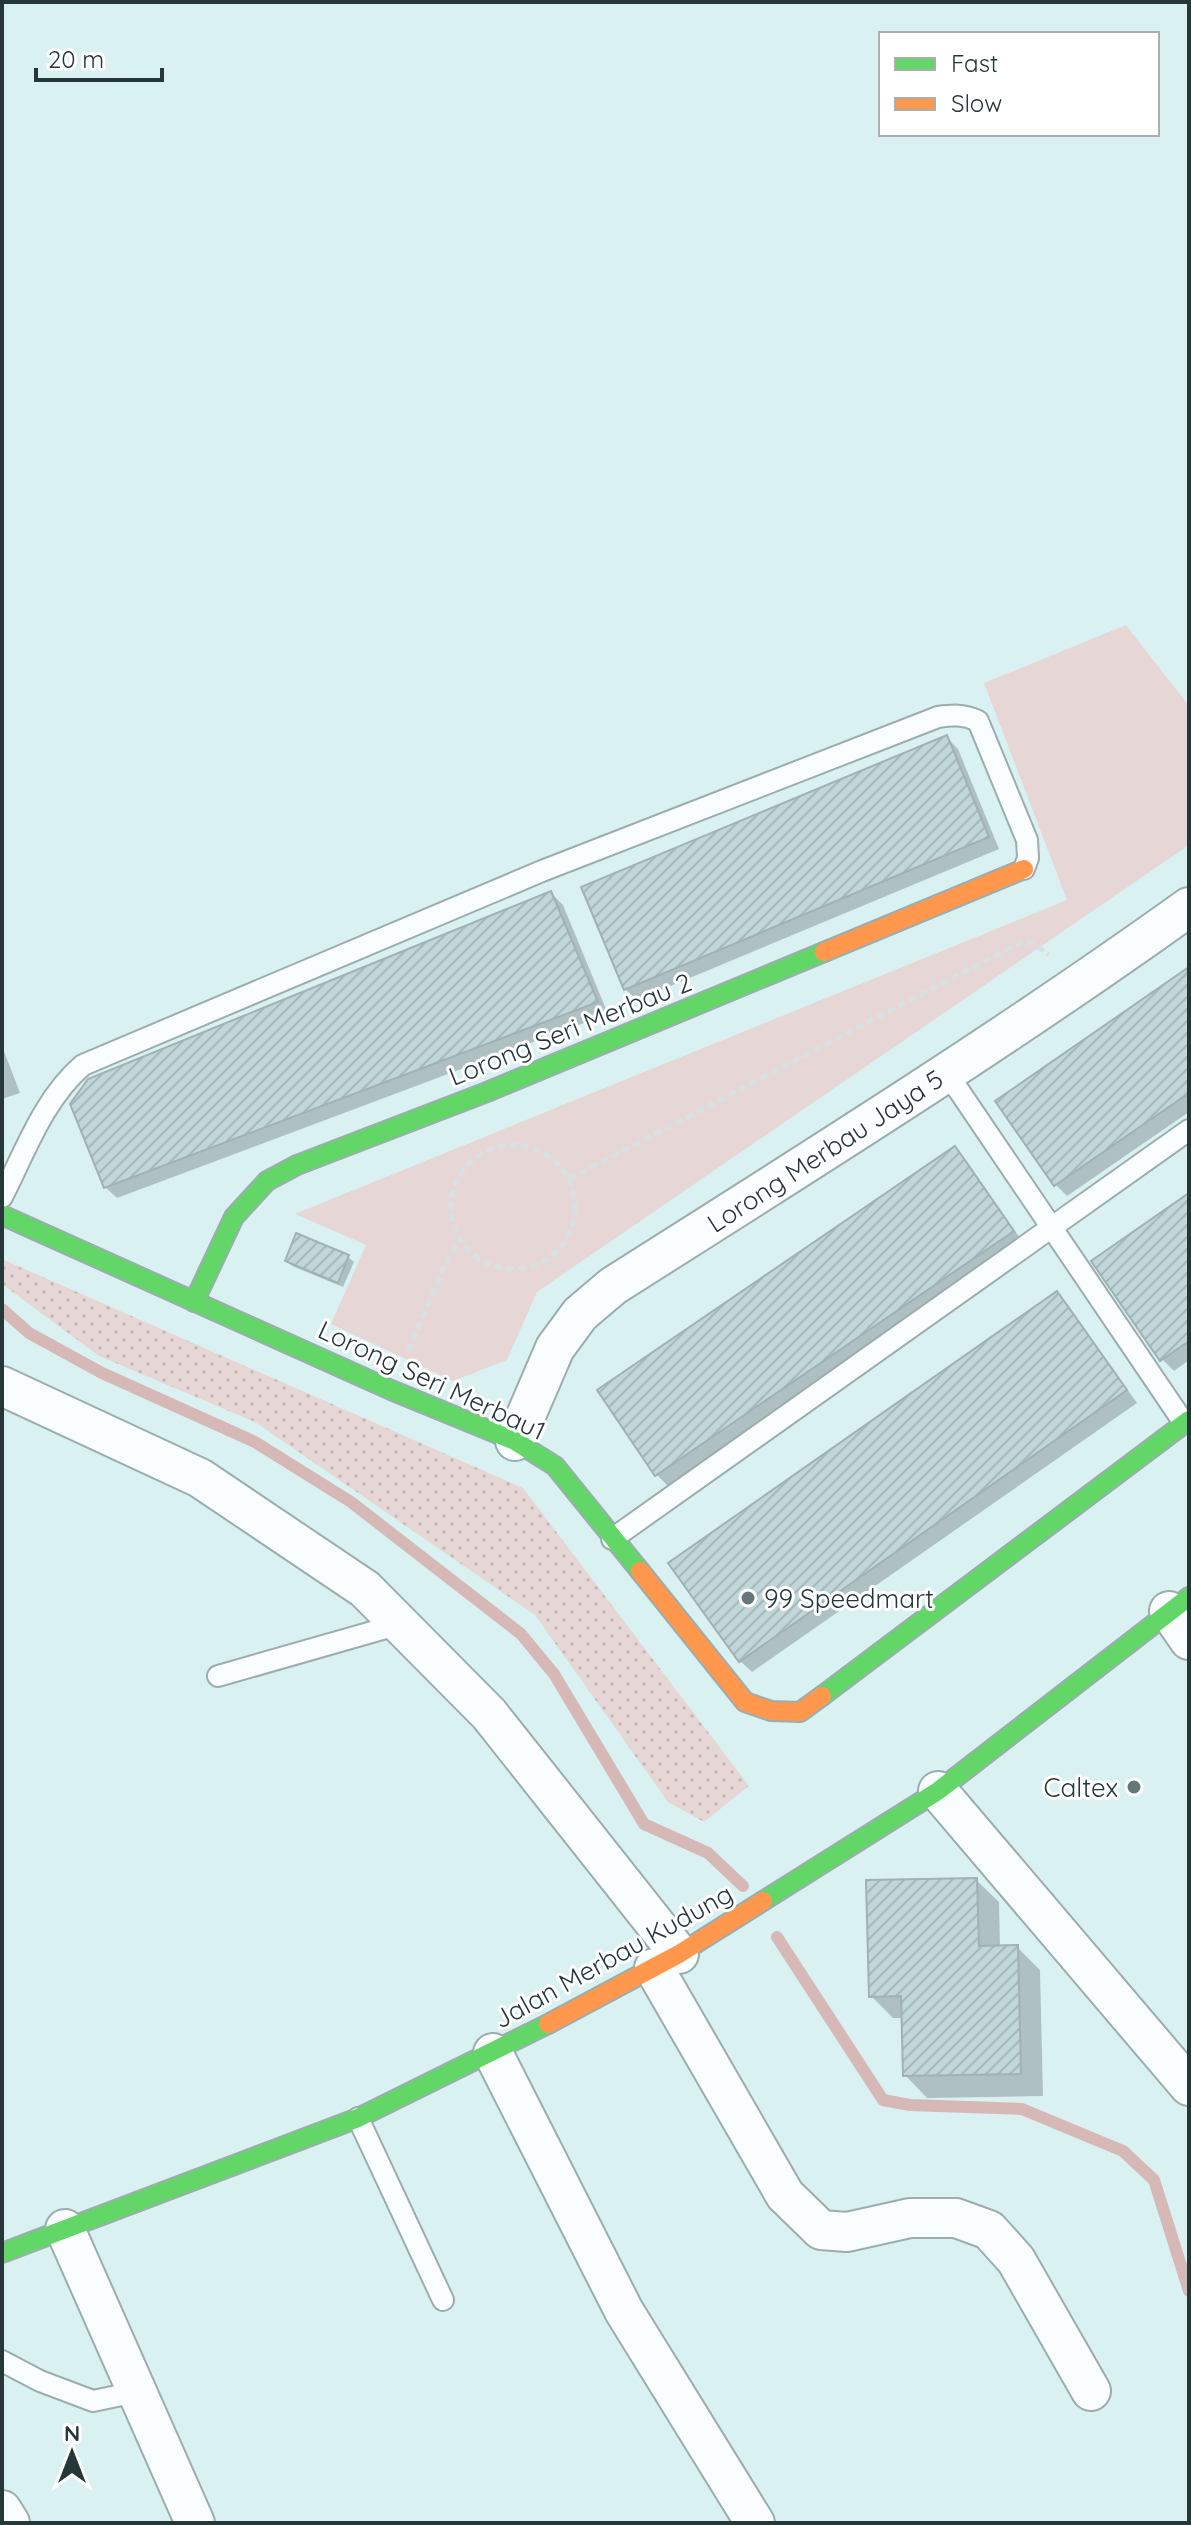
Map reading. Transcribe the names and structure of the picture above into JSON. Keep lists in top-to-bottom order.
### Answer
{
  "streets": {
    "street": [
      "Lorong Seri Merbau 2",
      "Lorong Merbau Jaya 5",
      "Lorong Seri Merbau1",
      "Jalan Merbau Kudung"
    ]
  },
  "crossings": [
    ["Lorong Seri Merbau 2", "Lorong Seri Merbau1"],
    ["Lorong Merbau Jaya 5", "Lorong Seri Merbau1"]
  ],
  "places": ["99 Speedmart", "Caltex"],
  "legend": ["Fast", "Slow"],
  "scale_bar": "20 m",
  "north": "top"
}
